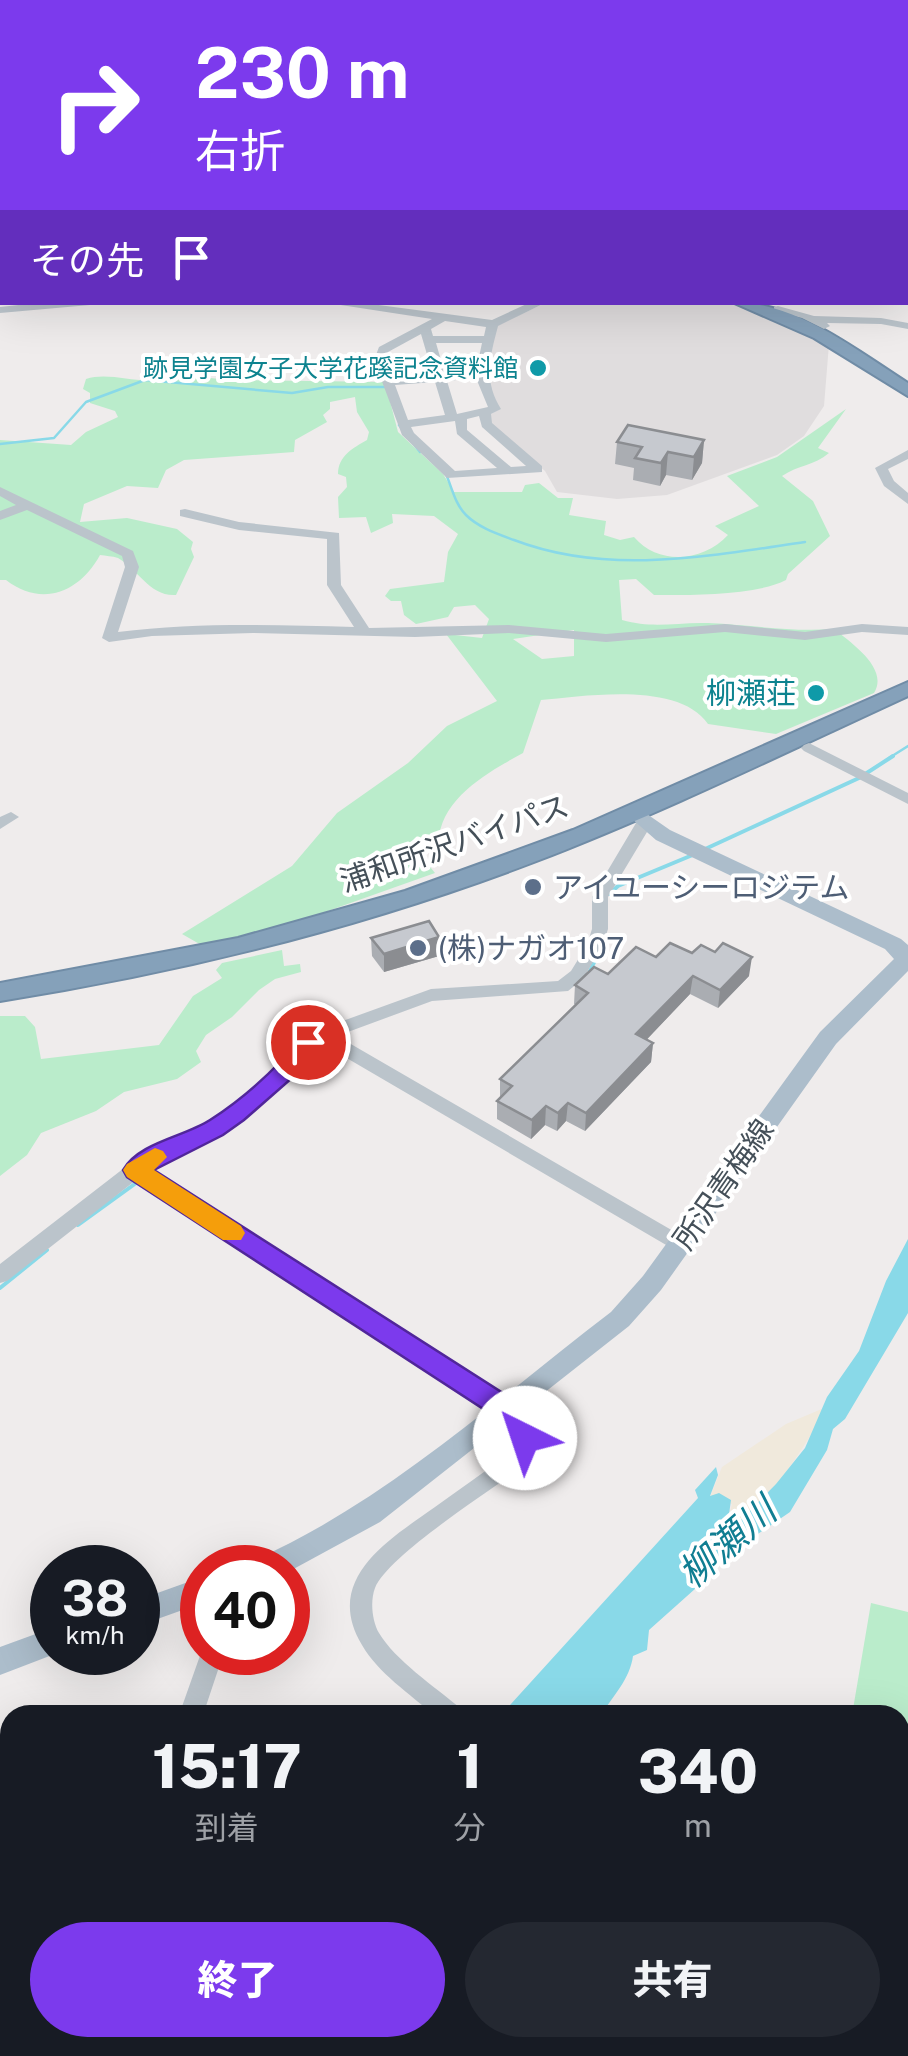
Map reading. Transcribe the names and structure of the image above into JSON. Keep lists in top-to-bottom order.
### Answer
{
  "streets": {
    "highway": ["浦和所沢バイパス"],
    "main road": ["所沢青梅線"]
  },
  "crossings": [
    ["浦和所沢バイパス", "所沢青梅線"]
  ],
  "water": ["柳瀬川"],
  "places": [
    "跡見学園女子大学花蹊記念資料館",
    "柳瀬荘",
    "アイユーシーロジテム",
    "(株)ナガオ107"
  ],
  "page": {
    "turn": ["230 m", "右折"],
    "then": "その先",
    "speed": "38 km/h",
    "limit": "40",
    "eta": [
      "15:17",
      "到着",
      "1",
      "分",
      "340",
      "m"
    ],
    "buttons": ["終了", "共有"]
  }
}
